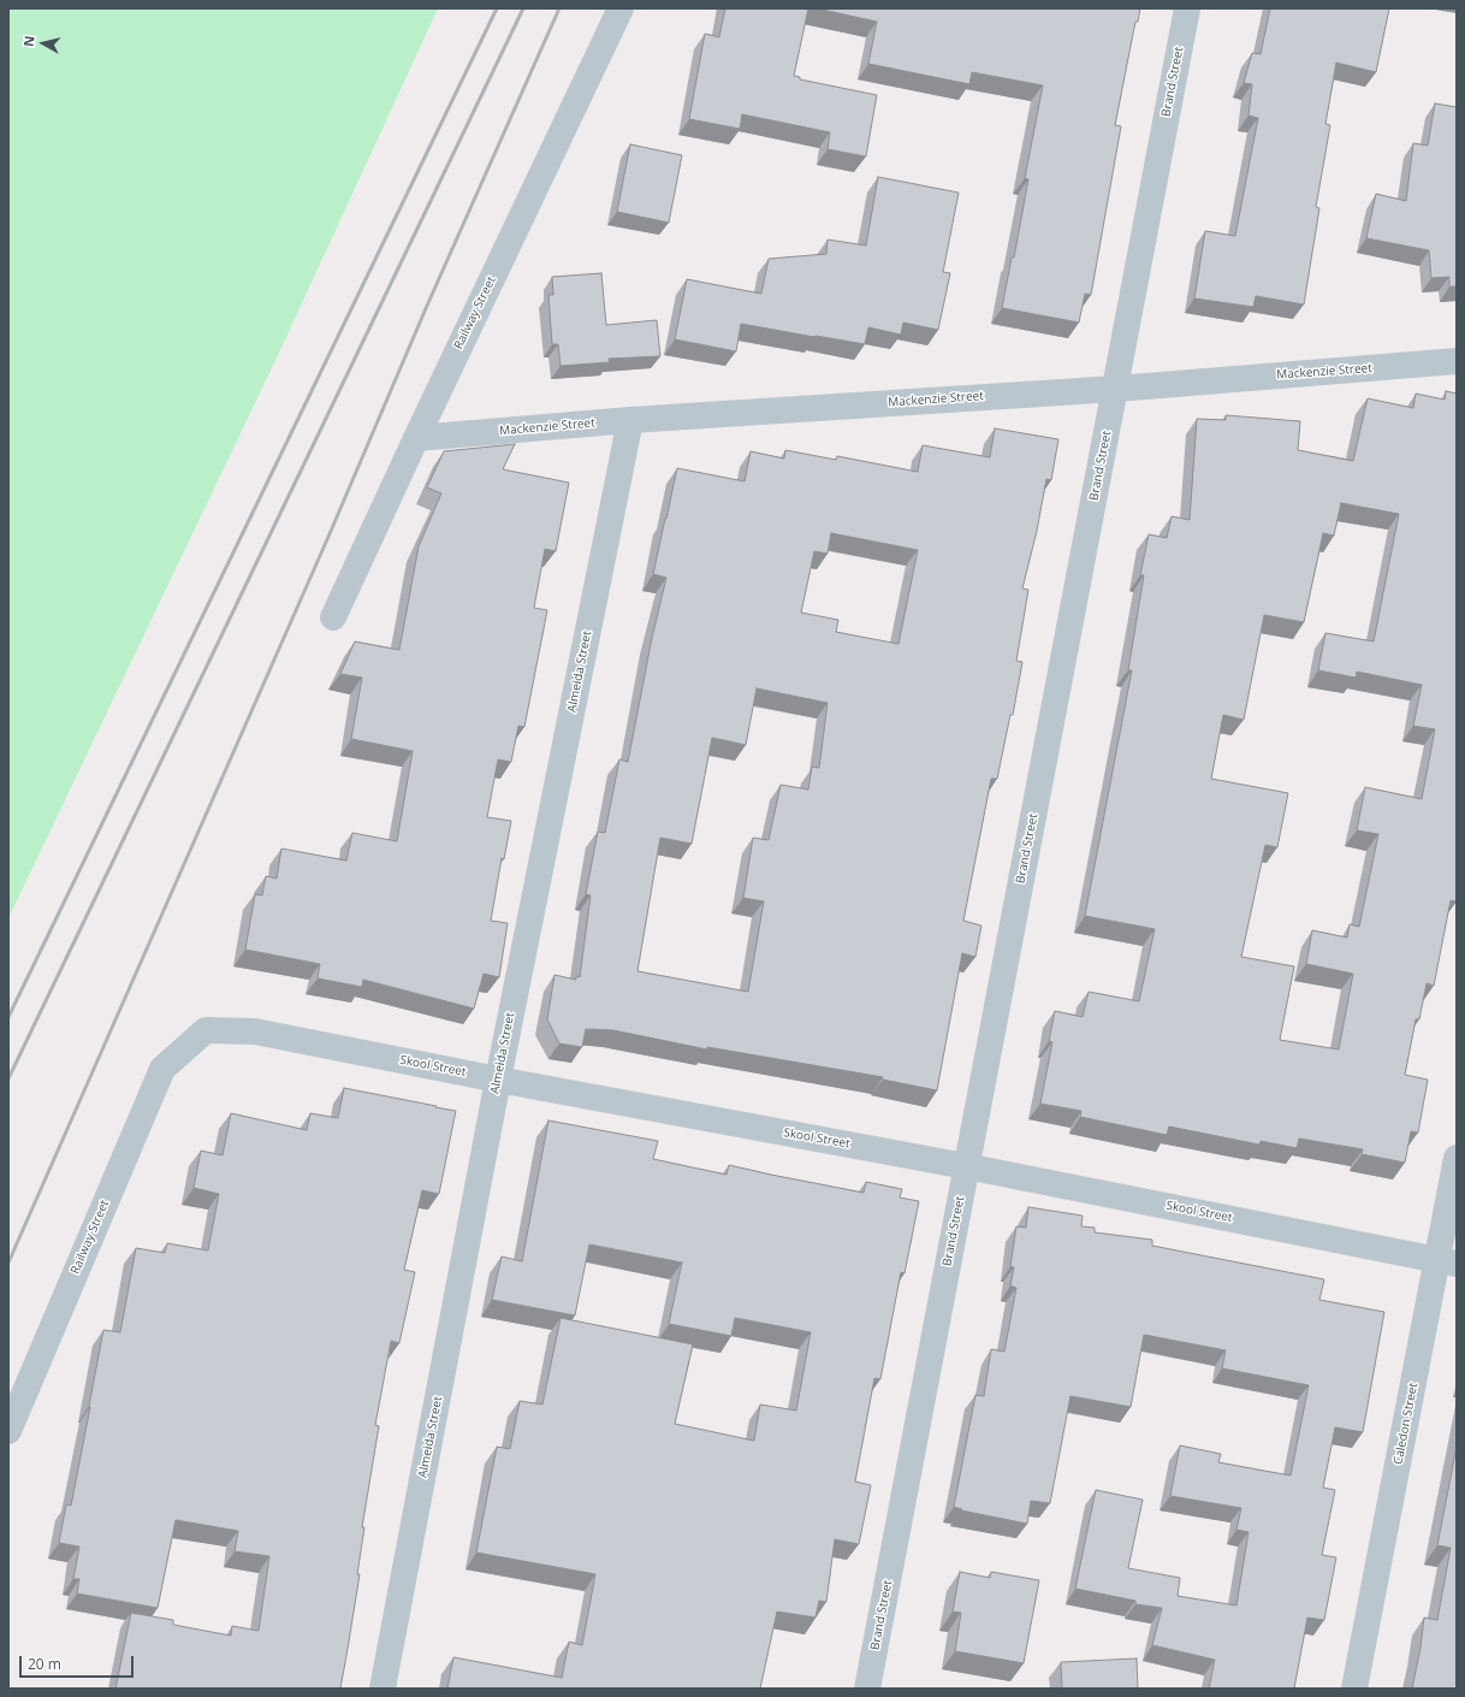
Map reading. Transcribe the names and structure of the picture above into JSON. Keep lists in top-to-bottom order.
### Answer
{
  "streets": {
    "street": [
      "Brand Street",
      "Railway Street",
      "Mackenzie Street",
      "Almeida Street",
      "Skool Street",
      "Caledon Street"
    ]
  },
  "crossings": [
    ["Brand Street", "Mackenzie Street"],
    ["Brand Street", "Skool Street"],
    ["Railway Street", "Mackenzie Street"],
    ["Railway Street", "Skool Street"],
    ["Mackenzie Street", "Almeida Street"],
    ["Almeida Street", "Skool Street"],
    ["Skool Street", "Caledon Street"]
  ],
  "scale_bar": "20 m",
  "north": "left"
}
